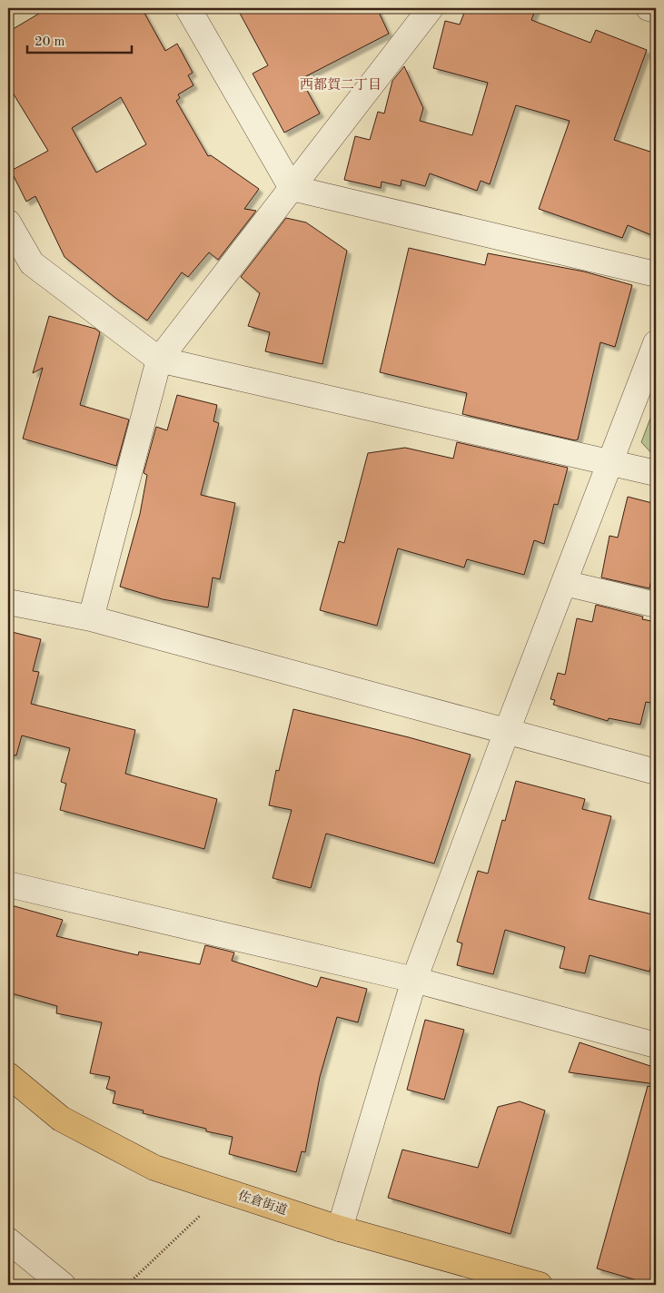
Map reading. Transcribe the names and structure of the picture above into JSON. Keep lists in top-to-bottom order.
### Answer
{
  "streets": {
    "main road": ["佐倉街道"]
  },
  "districts": ["西都賀二丁目"],
  "scale_bar": "20 m"
}
